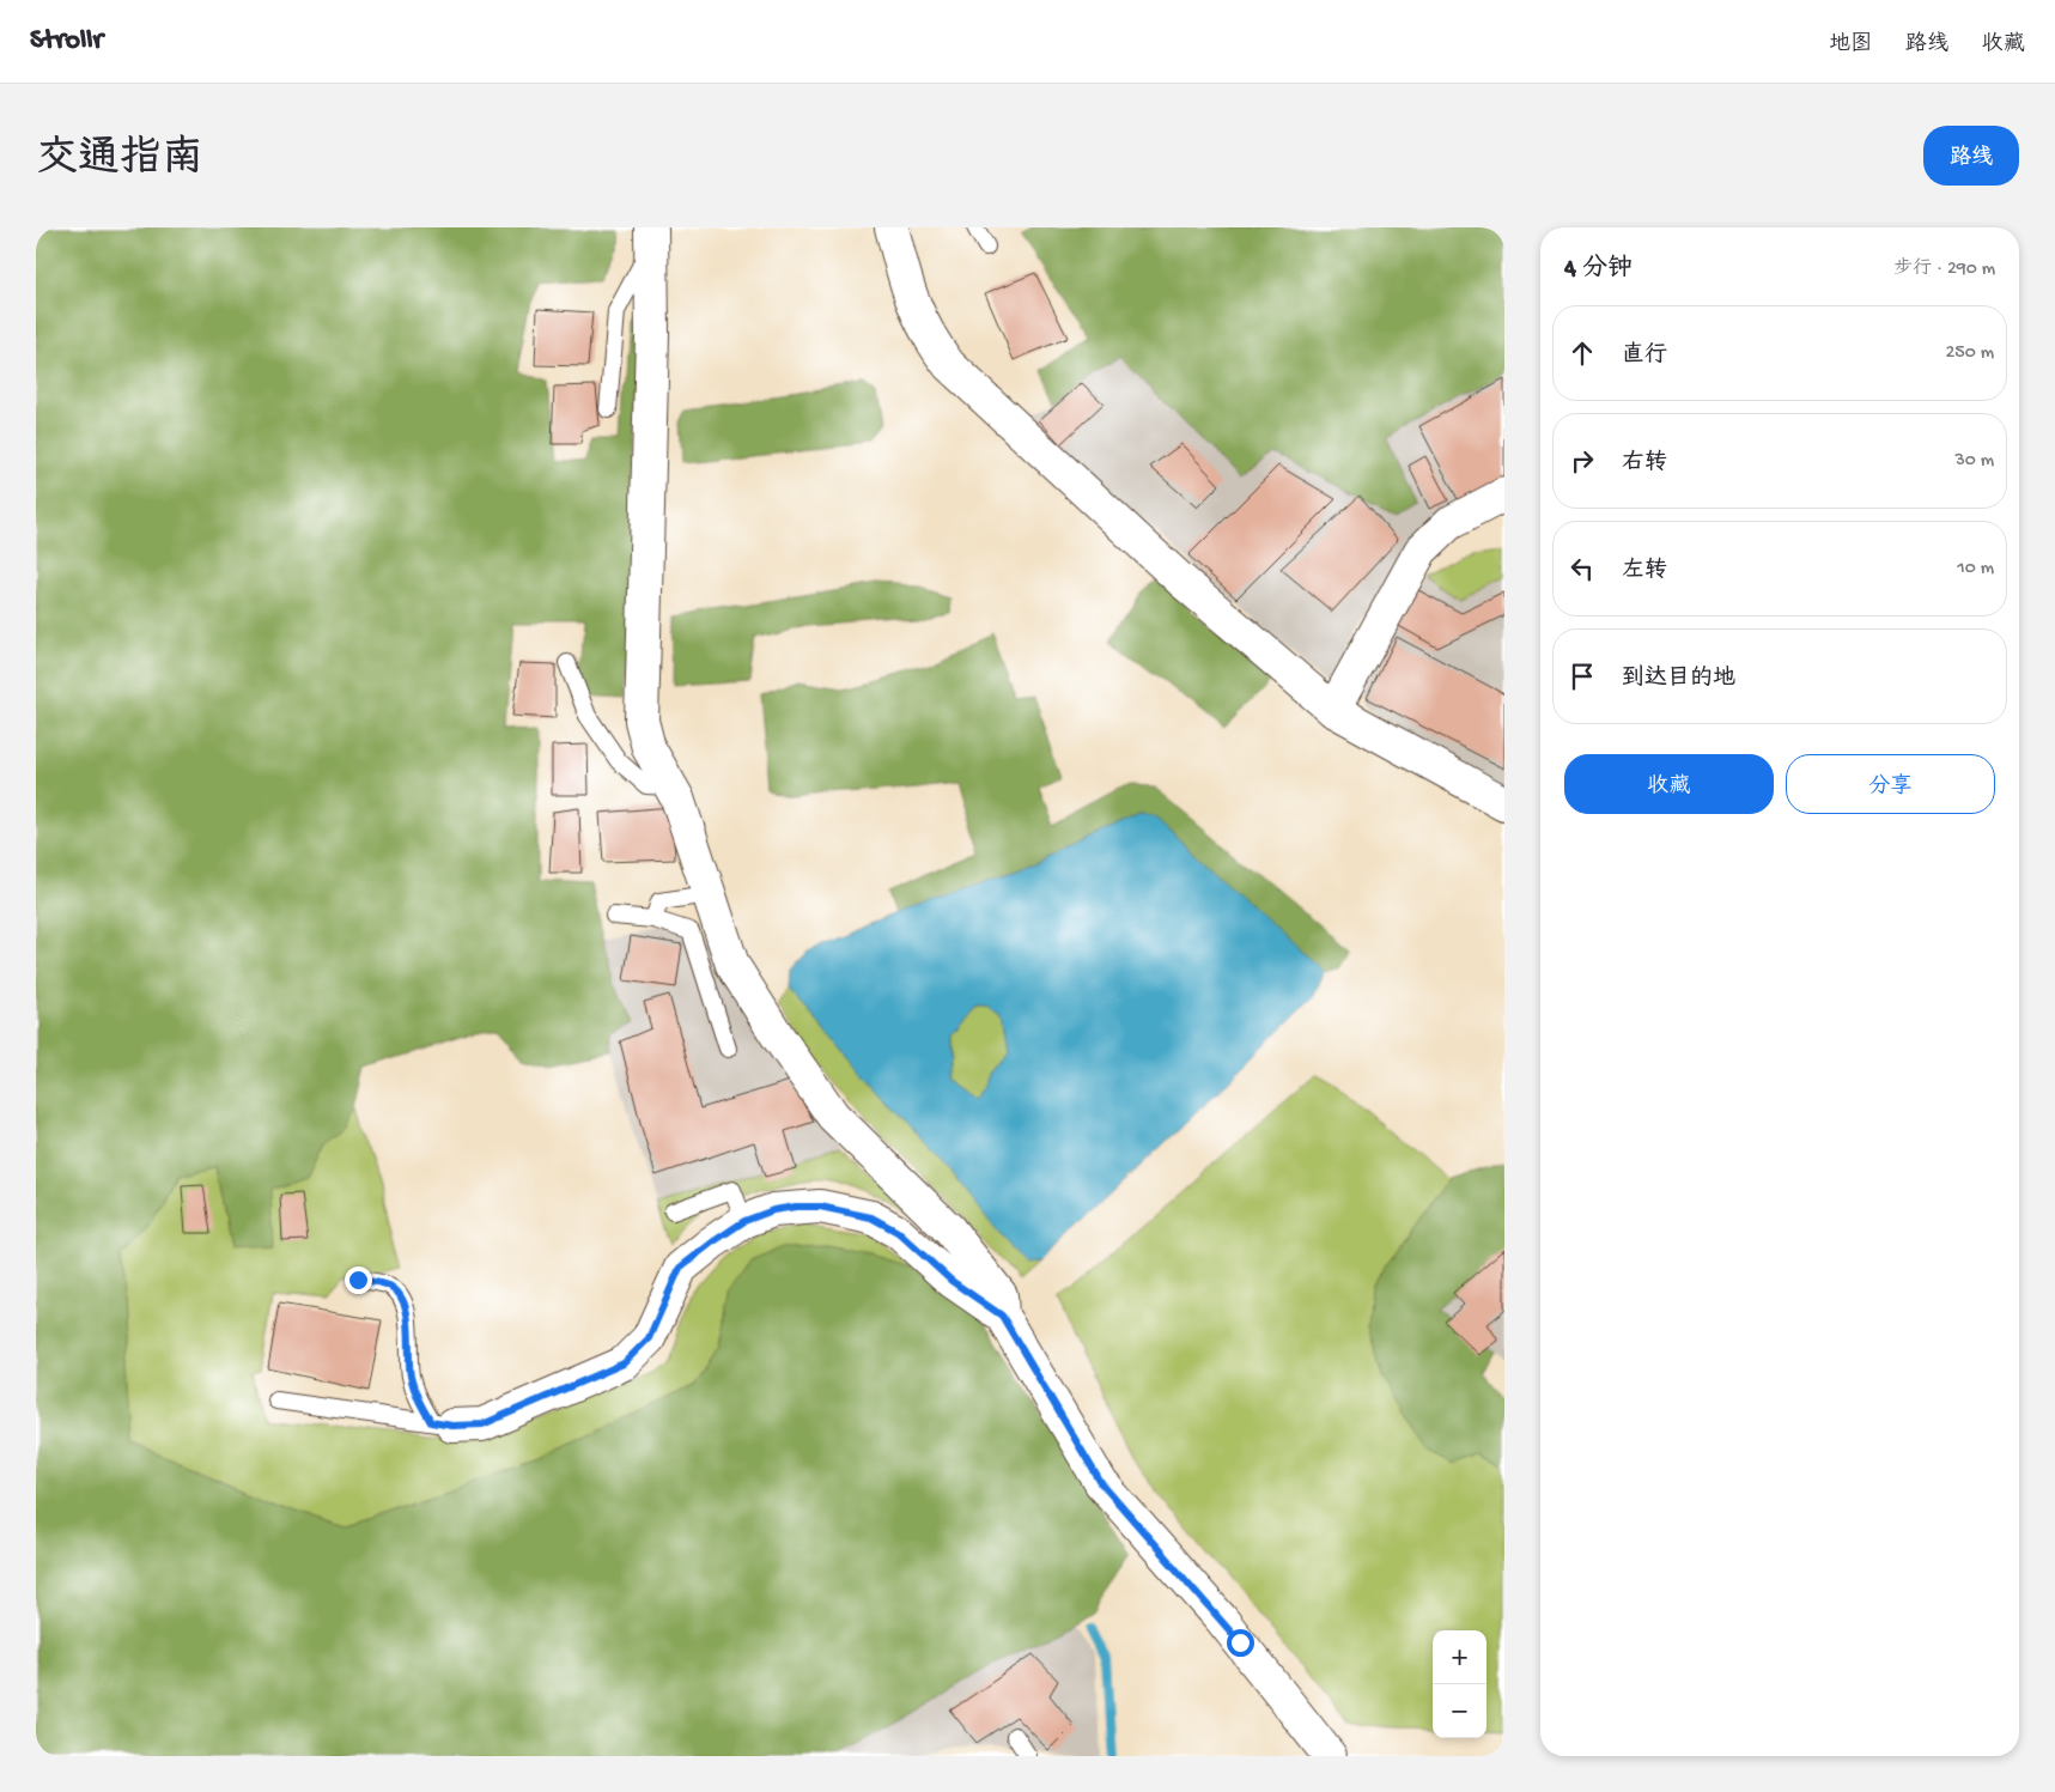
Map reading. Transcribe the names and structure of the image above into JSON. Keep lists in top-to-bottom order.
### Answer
{
  "page": {
    "header": "Strollr",
    "nav": ["地图", "路线", "收藏"],
    "title": "交通指南",
    "buttons": [
      "路线",
      ["收藏", "分享"]
    ],
    "heading": ["4 分钟", "步行 · 290 m"],
    "list": [
      ["直行", "250 m"],
      ["右转", "30 m"],
      ["左转", "10 m"],
      "到达目的地"
    ],
    "map_buttons": ["+", "−"]
  }
}
